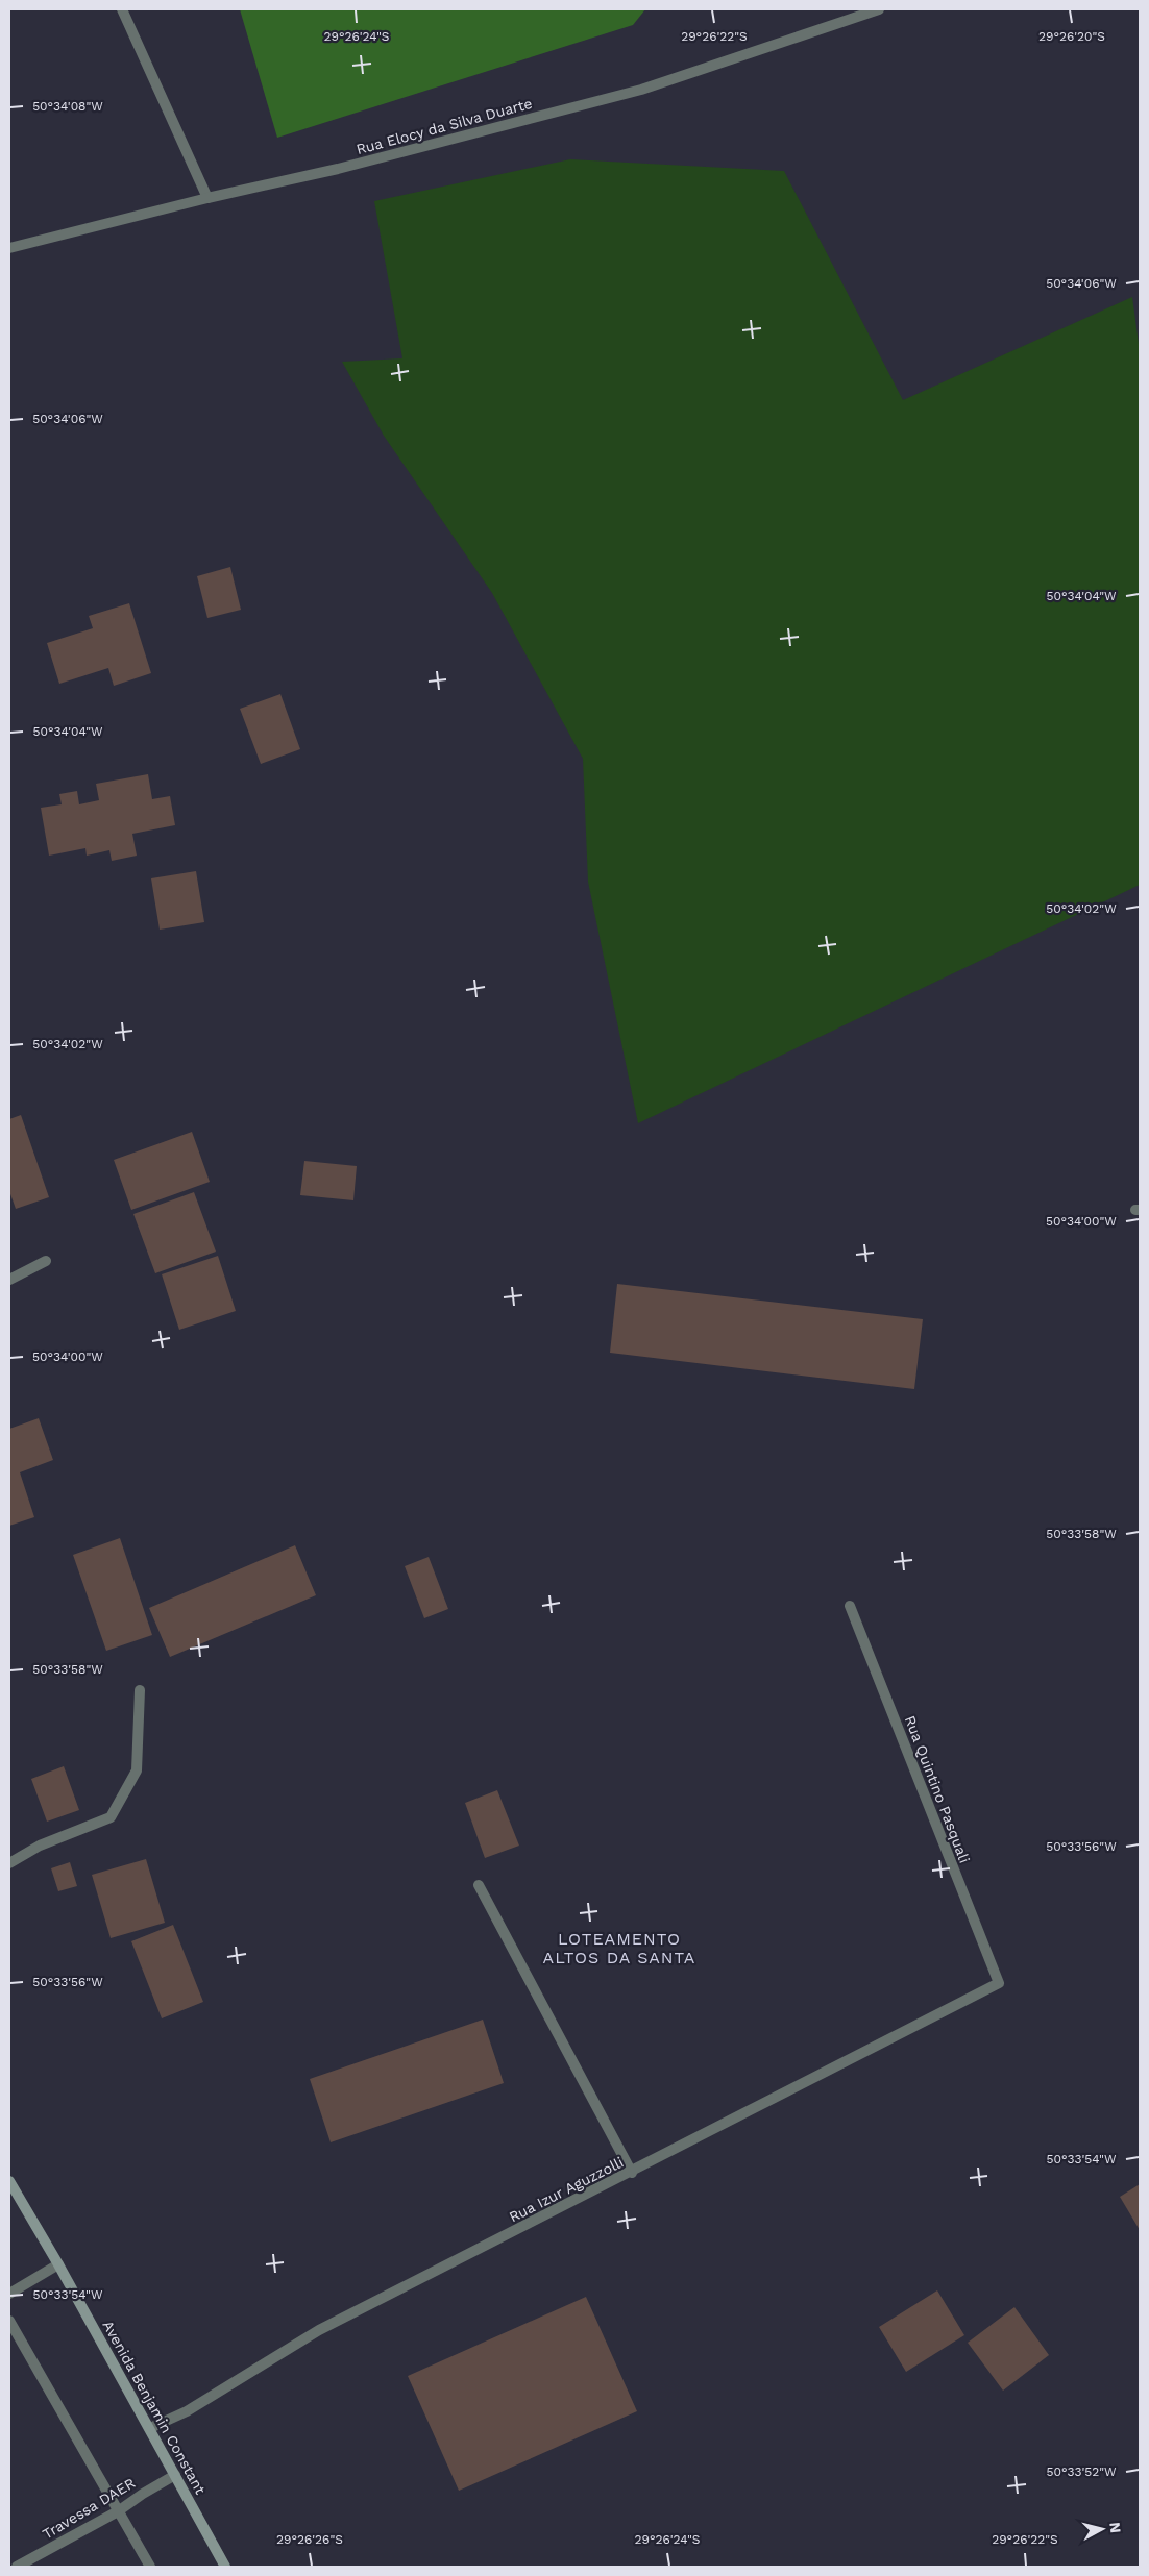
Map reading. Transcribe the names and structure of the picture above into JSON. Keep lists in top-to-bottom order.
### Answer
{
  "streets": {
    "main road": ["Avenida Benjamin Constant"],
    "street": [
      "Rua Elocy da Silva Duarte",
      "Rua Quintino Pasquali",
      "Rua Izur Aguzzolli",
      "Travessa DAER"
    ]
  },
  "crossings": [
    ["Rua Quintino Pasquali", "Rua Izur Aguzzolli"],
    ["Rua Izur Aguzzolli", "Avenida Benjamin Constant"],
    ["Avenida Benjamin Constant", "Travessa DAER"]
  ],
  "districts": ["LOTEAMENTO ALTOS DA SANTA"],
  "north": "right",
  "coordinates": [
    "29°26'24\"S",
    "29°26'22\"S",
    "29°26'20\"S",
    "50°34'08\"W",
    "50°34'06\"W",
    "50°34'04\"W",
    "50°34'02\"W",
    "50°34'00\"W",
    "50°33'58\"W",
    "50°33'56\"W",
    "50°33'54\"W",
    "50°33'52\"W",
    "29°26'26\"S"
  ]
}
